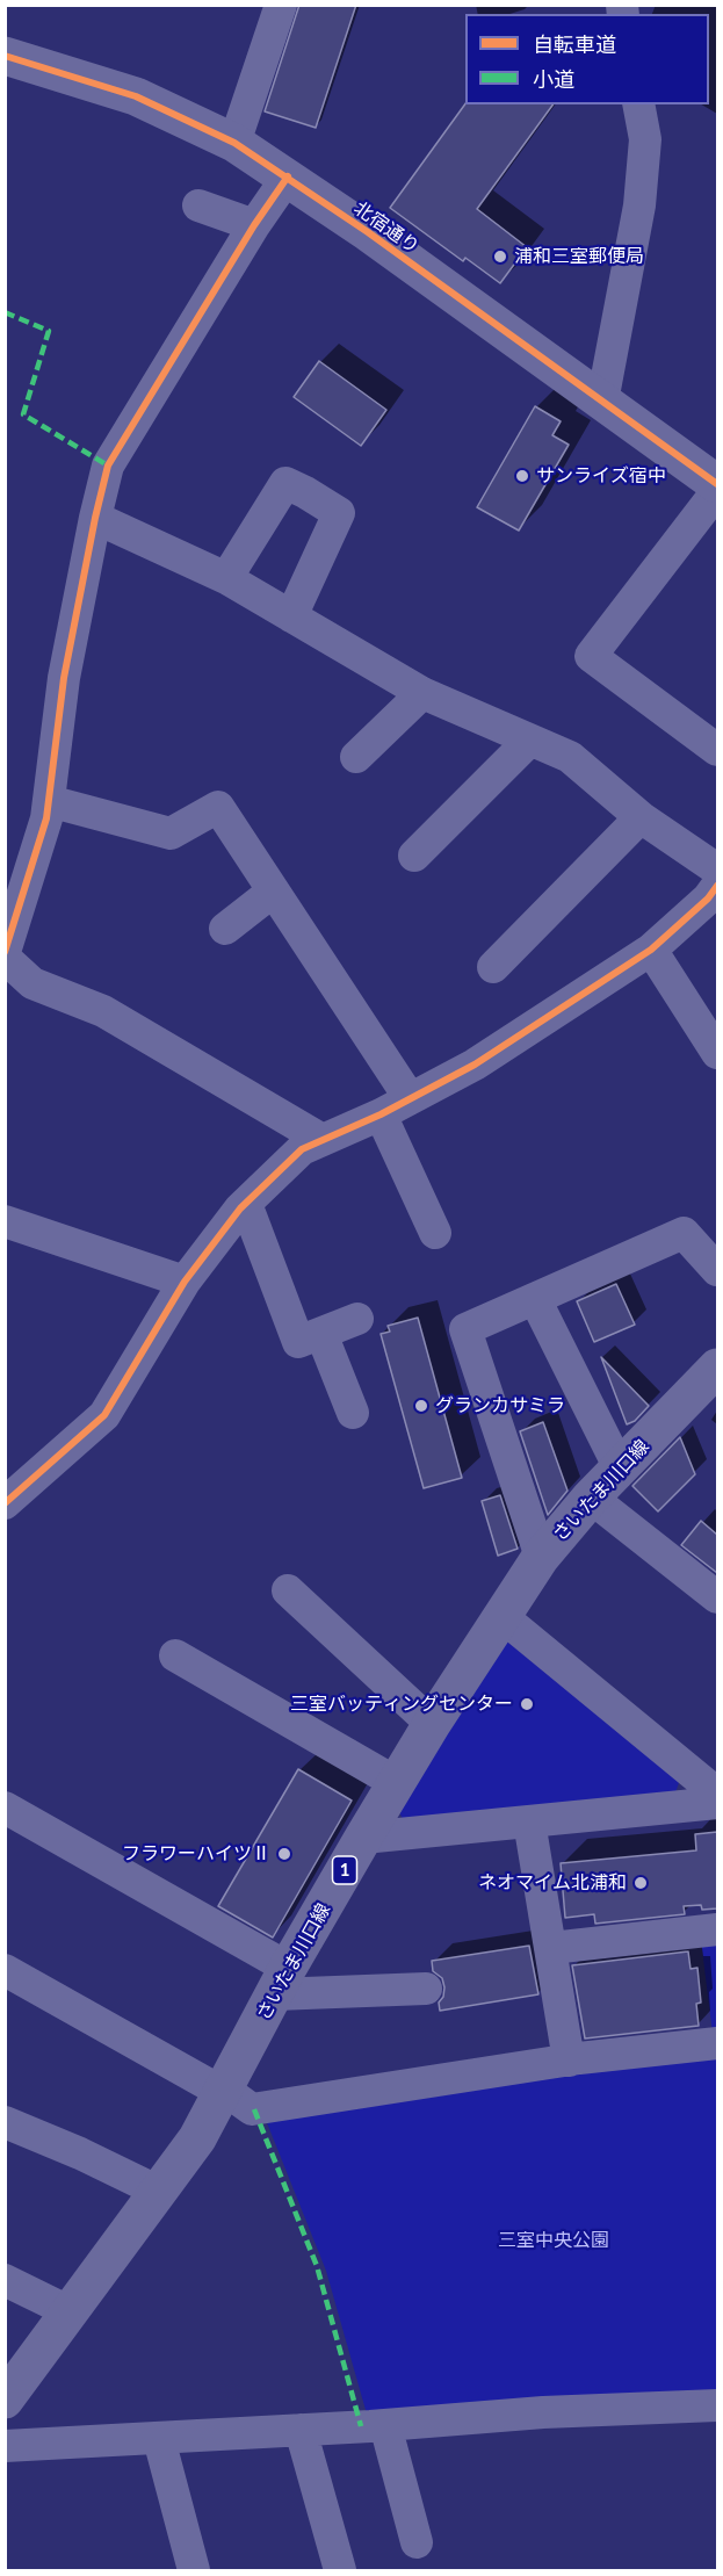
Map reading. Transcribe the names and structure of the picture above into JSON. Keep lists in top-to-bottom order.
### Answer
{
  "streets": {
    "main road": ["さいたま川口線", "1"],
    "street": ["北宿通り"]
  },
  "parks": ["三室中央公園"],
  "places": [
    "浦和三室郵便局",
    "サンライズ宿中",
    "グランカサミラ",
    "三室バッティングセンター",
    "フラワーハイツⅡ",
    "ネオマイム北浦和"
  ],
  "legend": ["自転車道", "小道"]
}
